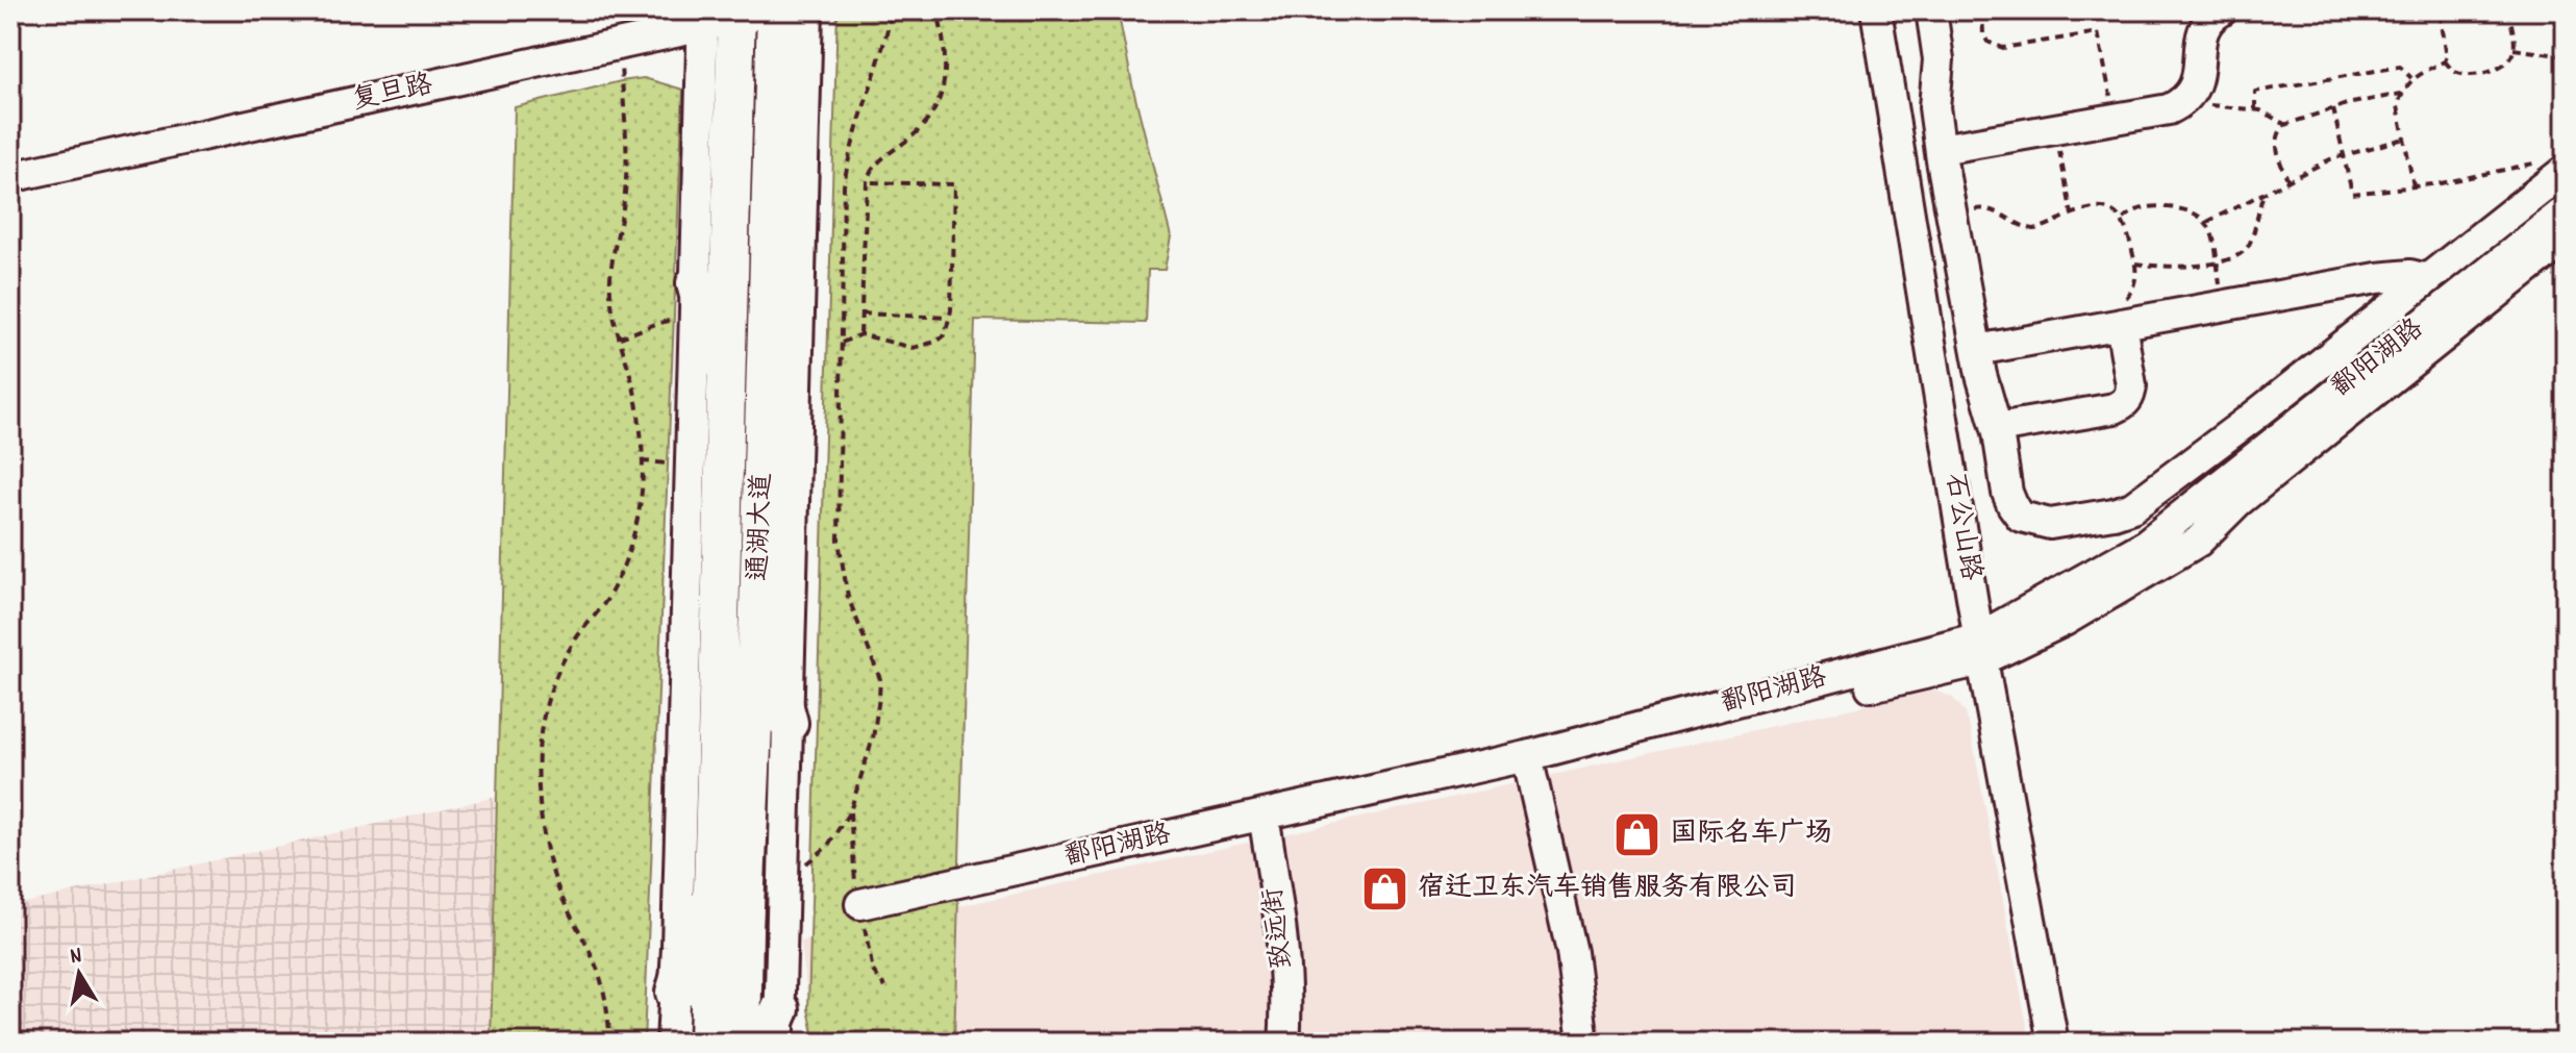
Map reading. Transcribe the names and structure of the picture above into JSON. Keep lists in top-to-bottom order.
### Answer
{
  "streets": {
    "main road": ["通湖大道"],
    "street": [
      "复旦路",
      "鄱阳湖路",
      "石公山路",
      "致远街"
    ]
  },
  "crossings": [
    ["复旦路", "通湖大道"],
    ["鄱阳湖路", "石公山路"],
    ["鄱阳湖路", "致远街"]
  ],
  "places": {
    "shop": ["国际名车广场", "宿迁卫东汽车销售服务有限公司"]
  },
  "north": "top"
}
